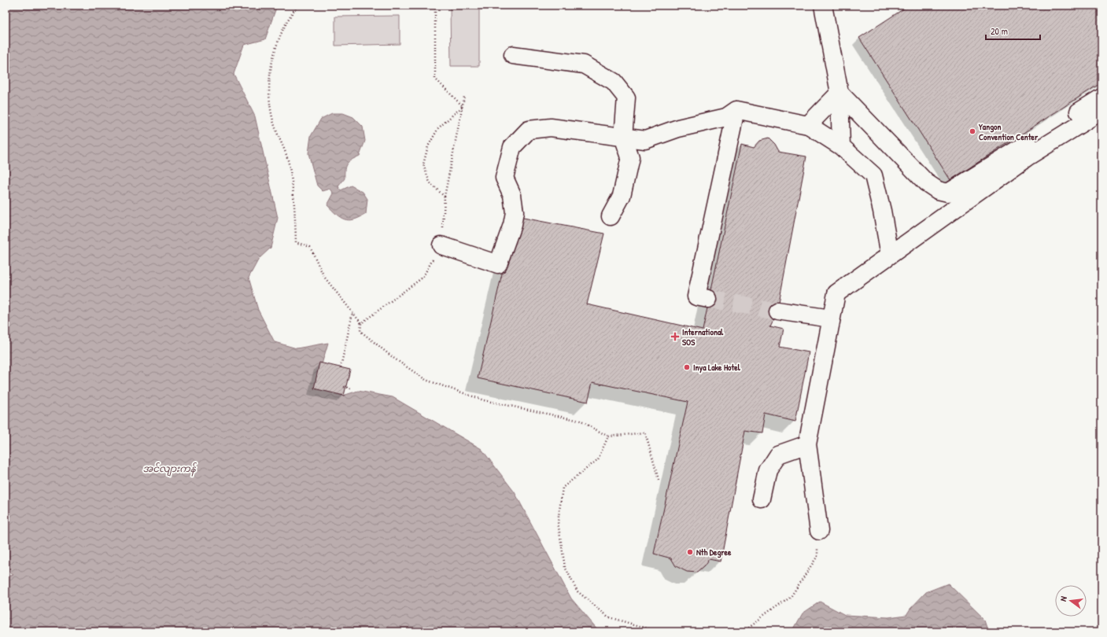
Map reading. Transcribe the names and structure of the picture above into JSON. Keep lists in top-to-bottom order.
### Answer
{
  "water": ["အင်လျားကန်"],
  "places": {
    "other": ["Yangon Convention Center", "Inya Lake Hotel", "Nth Degree"],
    "health": ["International SOS"]
  },
  "scale_bar": "20 m",
  "north": "left"
}
